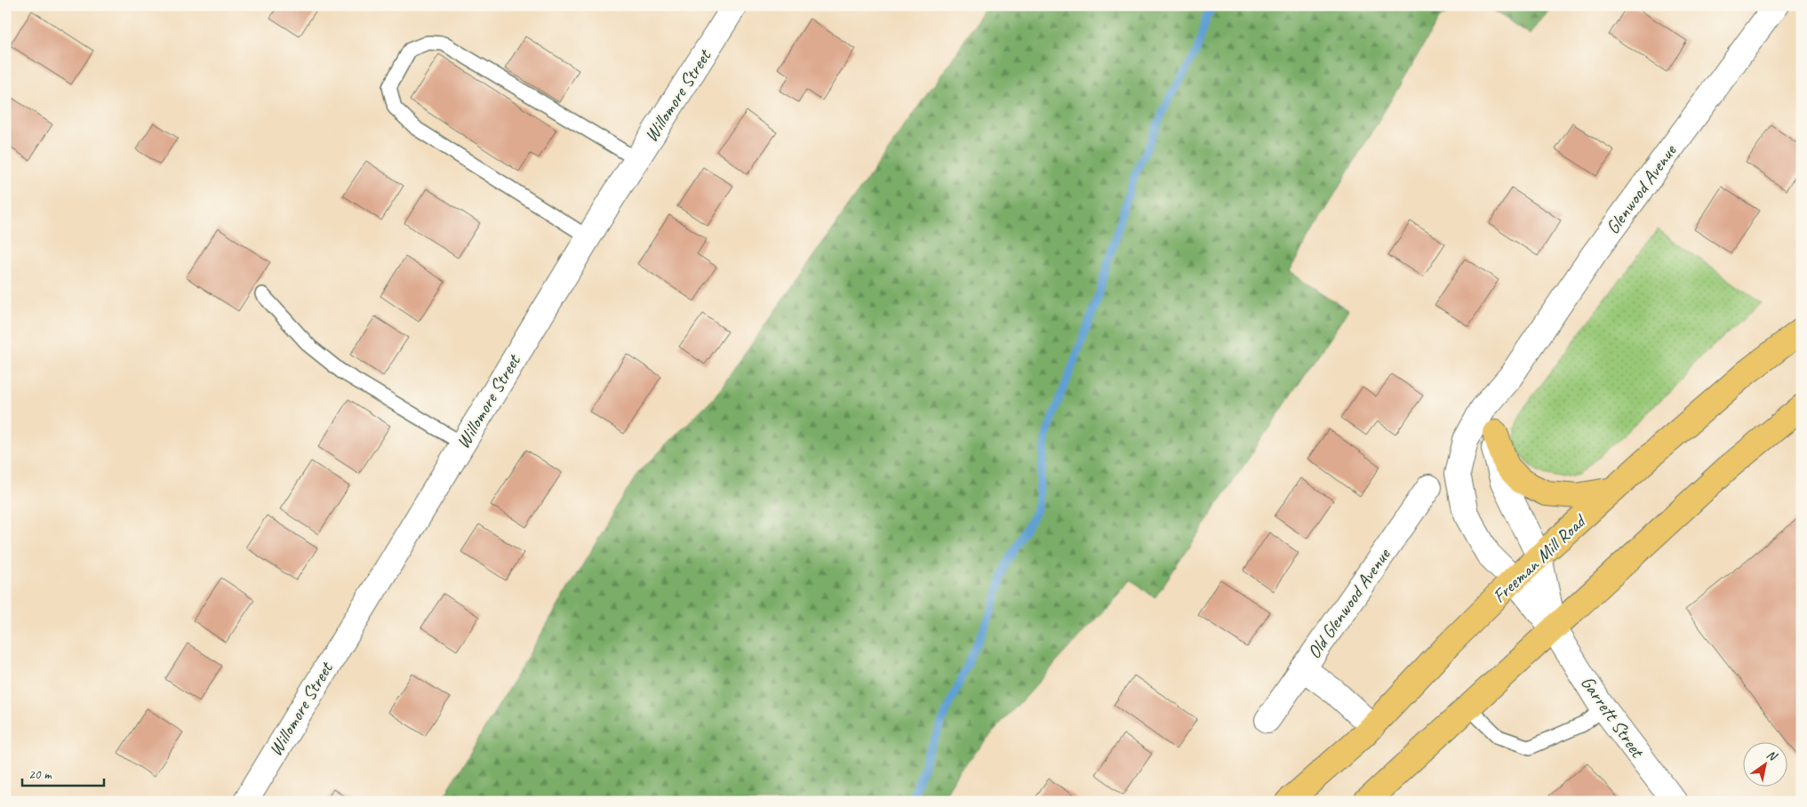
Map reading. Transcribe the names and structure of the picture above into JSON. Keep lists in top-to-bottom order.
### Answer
{
  "streets": {
    "main road": ["Freeman Mill Road"],
    "street": [
      "Willomore Street",
      "Glenwood Avenue",
      "Old Glenwood Avenue",
      "Garrett Street"
    ]
  },
  "crossings": [
    ["Glenwood Avenue", "Freeman Mill Road"],
    ["Glenwood Avenue", "Garrett Street"],
    ["Freeman Mill Road", "Garrett Street"]
  ],
  "scale_bar": "20 m",
  "north": "top right"
}
